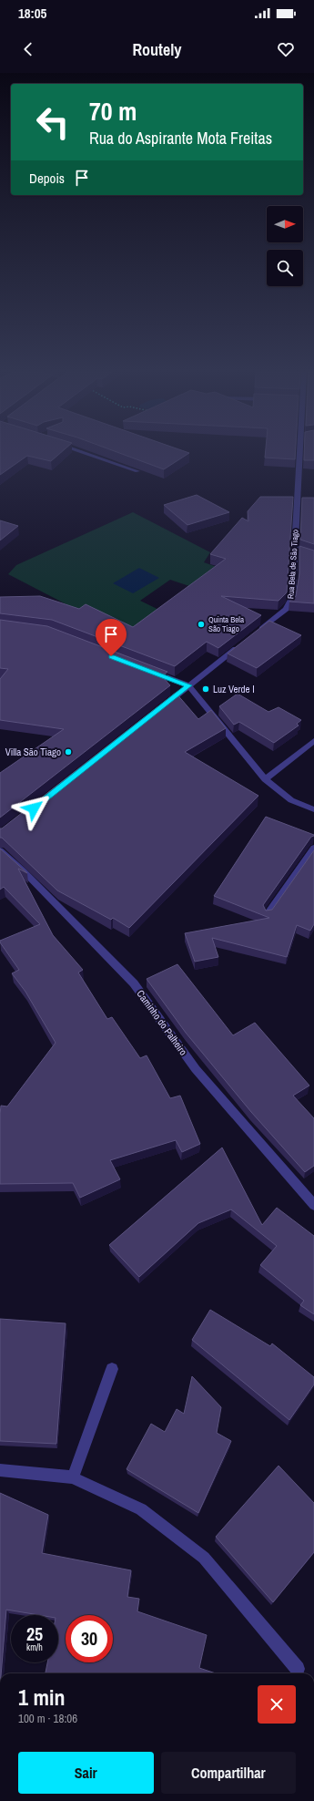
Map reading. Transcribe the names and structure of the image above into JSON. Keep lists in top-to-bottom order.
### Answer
{
  "streets": {
    "street": ["Rua Bela de São Tiago", "Caminho do Palheiro"]
  },
  "places": ["Quinta Bela São Tiago", "Luz Verde I", "Villa São Tiago"],
  "north": "right",
  "page": {
    "status": "18:05",
    "header": "Routely",
    "turn": ["70 m", "Rua do Aspirante Mota Freitas"],
    "then": "Depois",
    "speed": "25 km/h",
    "limit": "30",
    "heading": ["1 min", "100 m · 18:06"],
    "buttons": ["Sair", "Compartilhar"]
  }
}
